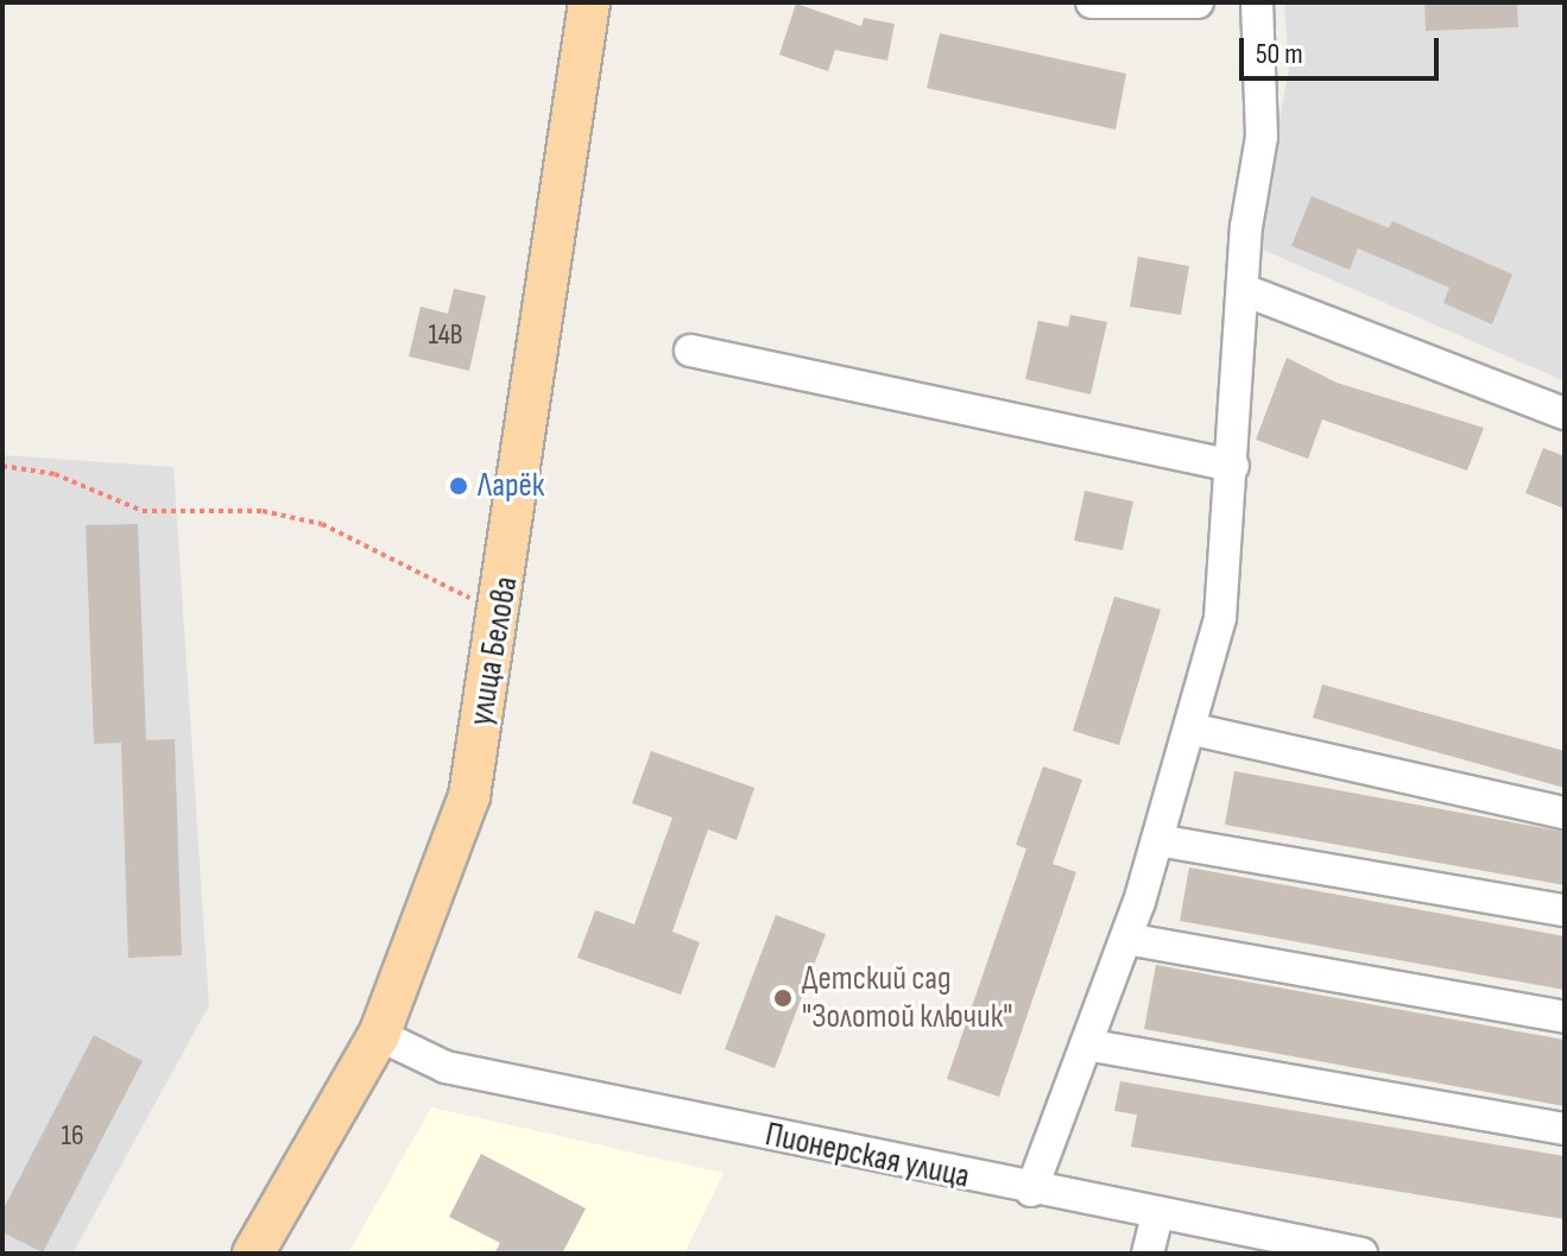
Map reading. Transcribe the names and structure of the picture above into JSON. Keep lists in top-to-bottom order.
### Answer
{
  "streets": {
    "main road": ["улица Белова"],
    "street": ["Пионерская улица"]
  },
  "crossings": [
    ["улица Белова", "Пионерская улица"]
  ],
  "places": ["Ларёк", "Детский сад \"Золотой ключик\""],
  "house_numbers": ["14В", "16"],
  "scale_bar": "50 m"
}
